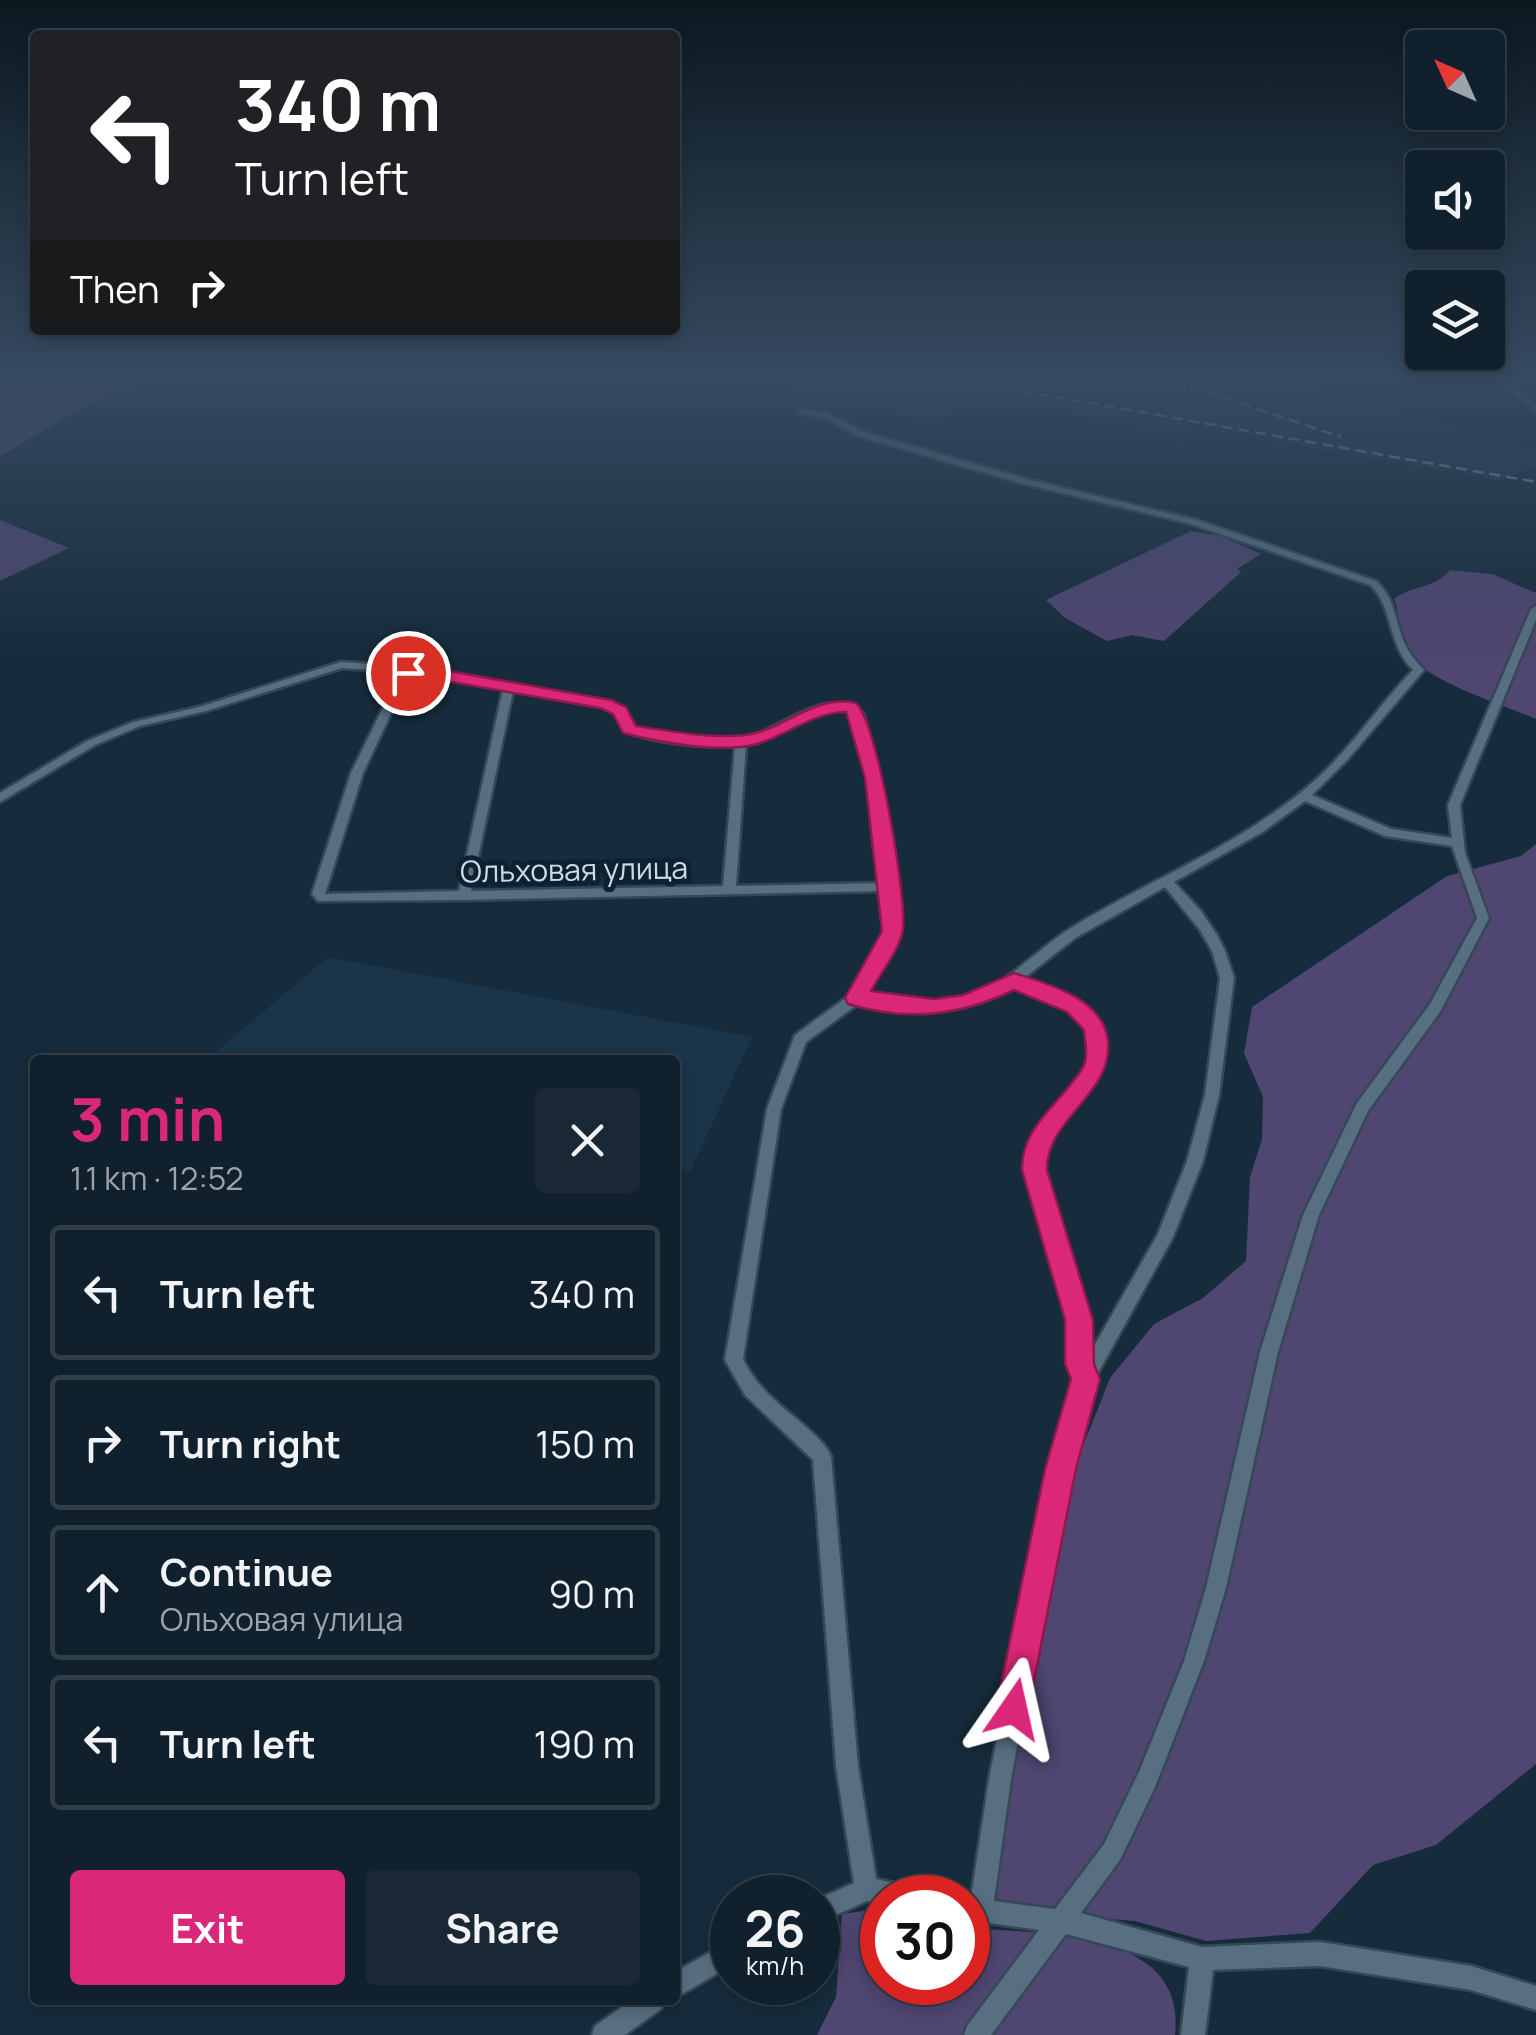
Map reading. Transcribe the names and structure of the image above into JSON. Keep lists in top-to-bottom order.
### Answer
{
  "streets": {
    "street": ["Ольховая улица"]
  },
  "north": "top left",
  "page": {
    "turn": ["340 m", "Turn left"],
    "then": "Then",
    "heading": ["3 min", "1.1 km · 12:52"],
    "list": [
      {
        "name": "Turn left",
        "value": "340 m"
      },
      {
        "name": "Turn right",
        "value": "150 m"
      },
      {
        "name": "Continue",
        "note": "Ольховая улица",
        "value": "90 m"
      },
      {
        "name": "Turn left",
        "value": "190 m"
      }
    ],
    "buttons": ["Exit", "Share"],
    "speed": "26 km/h",
    "limit": "30"
  }
}
